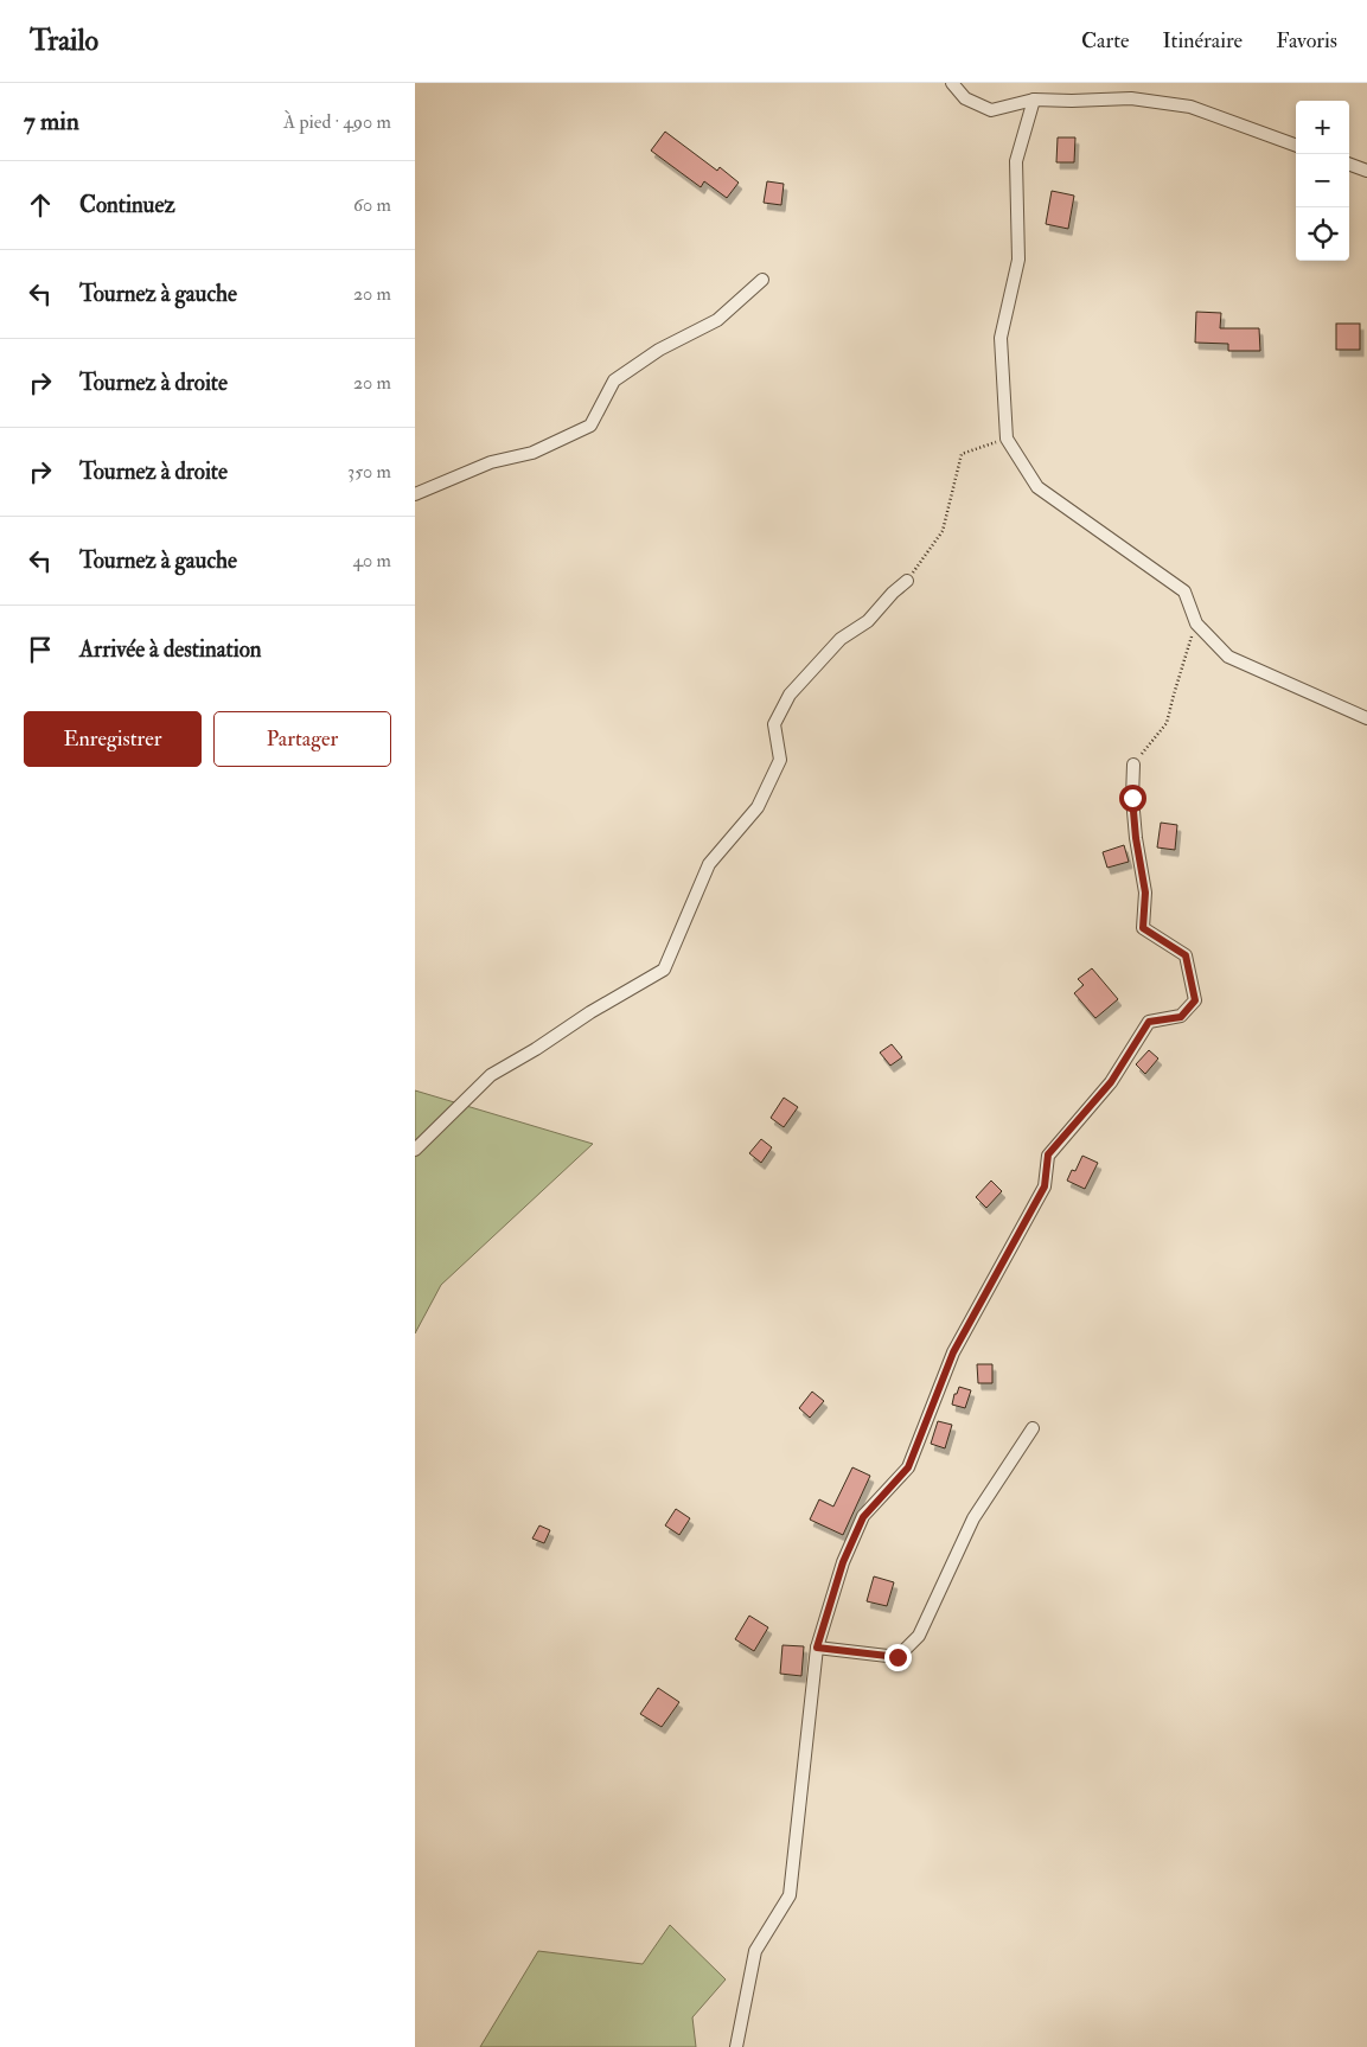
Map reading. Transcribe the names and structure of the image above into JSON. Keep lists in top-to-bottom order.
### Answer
{
  "page": {
    "header": "Trailo",
    "nav": ["Carte", "Itinéraire", "Favoris"],
    "heading": ["7 min", "À pied · 490 m"],
    "map_buttons": ["+", "−"],
    "list": [
      ["Continuez", "60 m"],
      ["Tournez à gauche", "20 m"],
      ["Tournez à droite", "20 m"],
      ["Tournez à droite", "350 m"],
      ["Tournez à gauche", "40 m"],
      "Arrivée à destination"
    ],
    "buttons": ["Enregistrer", "Partager"]
  }
}
